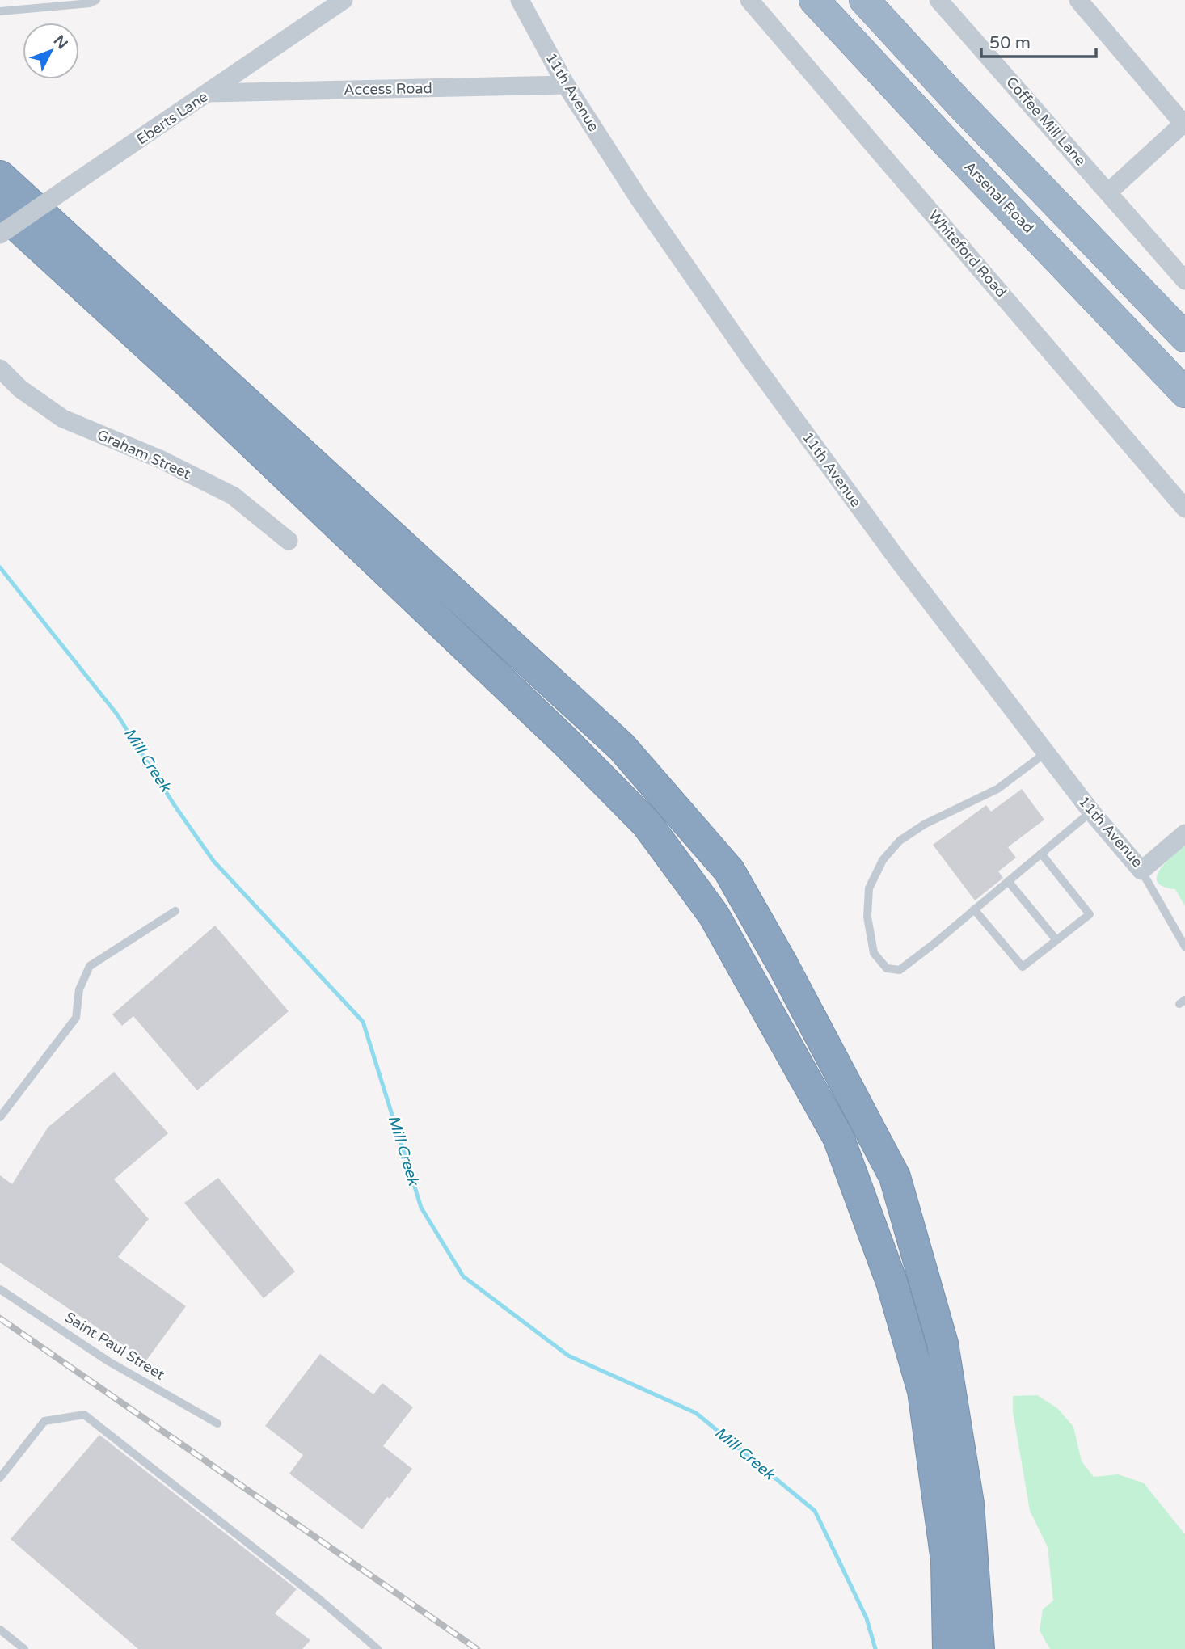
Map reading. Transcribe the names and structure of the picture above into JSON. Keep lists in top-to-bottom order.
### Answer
{
  "streets": {
    "highway": ["Arsenal Road"],
    "street": [
      "Access Road",
      "11th Avenue",
      "Eberts Lane",
      "Coffee Mill Lane",
      "Whiteford Road",
      "Graham Street"
    ],
    "lane": ["Saint Paul Street"]
  },
  "crossings": [
    ["Access Road", "11th Avenue"],
    ["Access Road", "Eberts Lane"]
  ],
  "water": ["Mill Creek"],
  "scale_bar": "50 m",
  "north": "top right"
}
